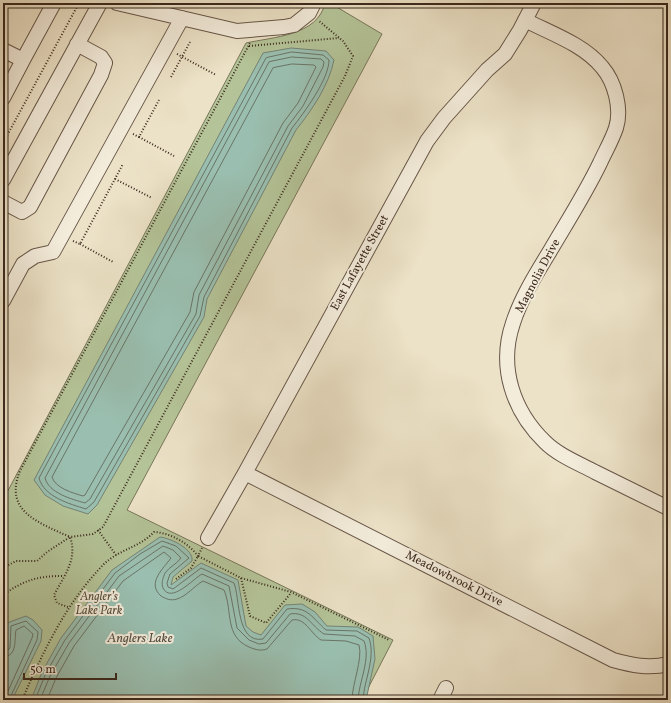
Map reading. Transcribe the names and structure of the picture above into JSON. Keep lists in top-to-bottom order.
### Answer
{
  "streets": {
    "street": ["East Lafayette Street", "Magnolia Drive", "Meadowbrook Drive"]
  },
  "crossings": [
    ["East Lafayette Street", "Magnolia Drive"],
    ["East Lafayette Street", "Meadowbrook Drive"]
  ],
  "water": ["Anglers Lake"],
  "parks": ["Angler’s Lake Park"],
  "scale_bar": "50 m"
}
